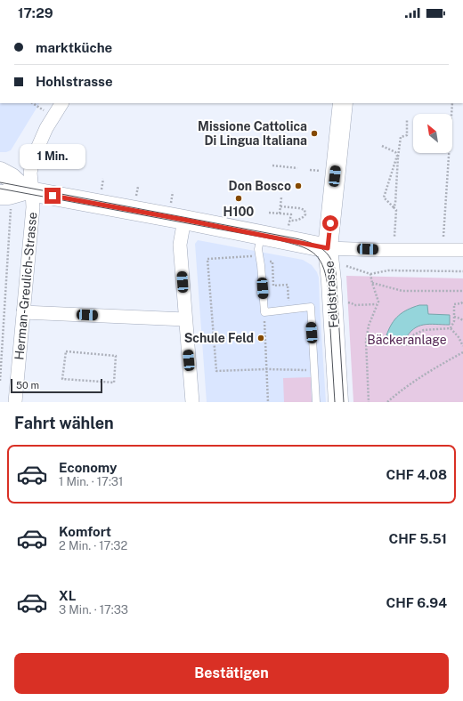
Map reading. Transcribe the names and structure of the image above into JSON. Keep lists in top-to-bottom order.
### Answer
{
  "streets": {
    "street": ["Herman-Greulich-Strasse", "Feldstrasse"]
  },
  "parks": ["Bäckeranlage"],
  "places": [
    "Missione Cattolica Di Lingua Italiana",
    "Don Bosco",
    "H100",
    "Schule Feld"
  ],
  "scale_bar": "50 m",
  "north": "top left",
  "page": {
    "status": "17:29",
    "banner": ["marktküche", "Hohlstrasse"],
    "bubble": "1 Min.",
    "scale": "50 m",
    "heading": "Fahrt wählen",
    "list": [
      {
        "name": "Economy",
        "note": "1 Min. · 17:31",
        "value": "CHF 4.08"
      },
      {
        "name": "Komfort",
        "note": "2 Min. · 17:32",
        "value": "CHF 5.51"
      },
      {
        "name": "XL",
        "note": "3 Min. · 17:33",
        "value": "CHF 6.94"
      }
    ],
    "buttons": "Bestätigen"
  }
}
